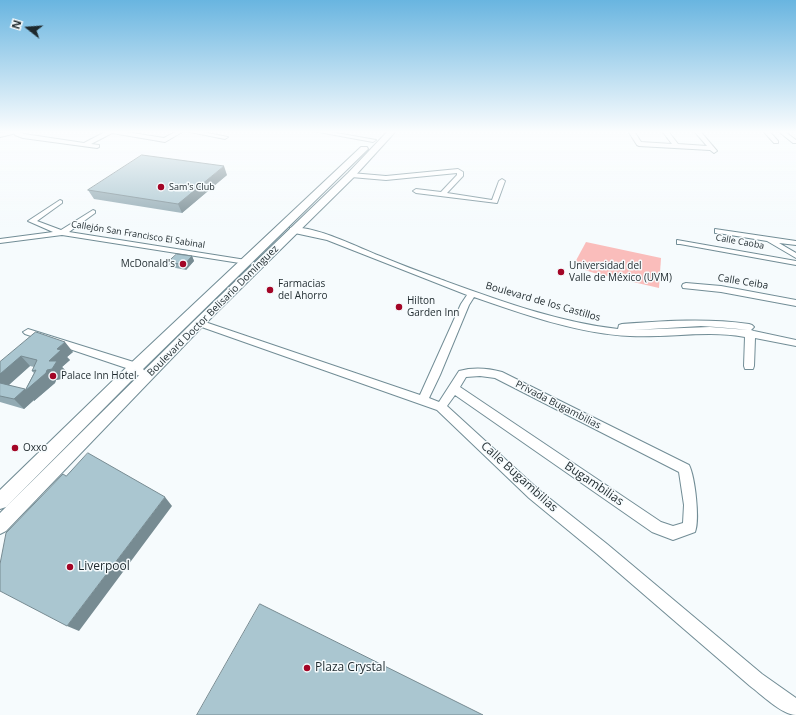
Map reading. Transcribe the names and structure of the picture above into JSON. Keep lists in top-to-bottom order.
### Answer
{
  "streets": {
    "main road": ["Boulevard Doctor Belisario Domínguez"],
    "street": [
      "Callejón San Francisco El Sabinal",
      "Calle Caoba",
      "Calle Ceiba",
      "Boulevard de los Castillos",
      "Privada Bugambilias",
      "Calle Bugambilias",
      "Bugambilias"
    ]
  },
  "crossings": [
    ["Callejón San Francisco El Sabinal", "Boulevard Doctor Belisario Domínguez"],
    ["Boulevard de los Castillos", "Boulevard Doctor Belisario Domínguez"],
    ["Boulevard Doctor Belisario Domínguez", "Calle Bugambilias"],
    ["Privada Bugambilias", "Calle Bugambilias"],
    ["Privada Bugambilias", "Bugambilias"]
  ],
  "places": [
    "Sam's Club",
    "McDonald's",
    "Universidad del Valle de México (UVM)",
    "Farmacias del Ahorro",
    "Hilton Garden Inn",
    "Palace Inn Hotel",
    "Oxxo",
    "Liverpool",
    "Plaza Crystal"
  ],
  "north": "left"
}
